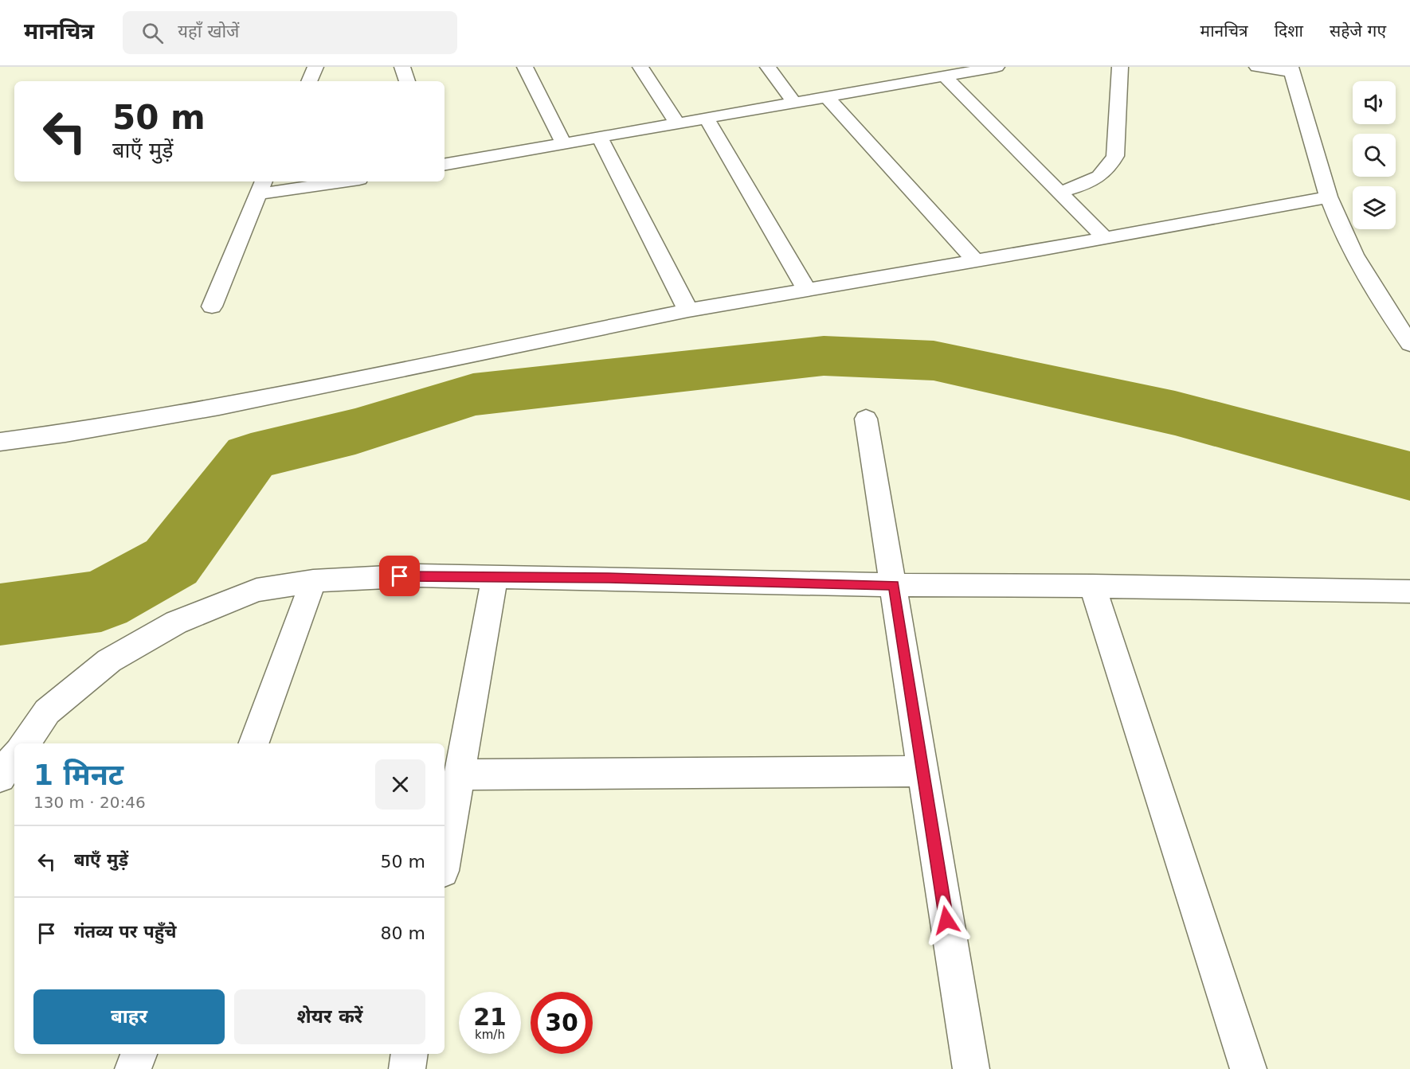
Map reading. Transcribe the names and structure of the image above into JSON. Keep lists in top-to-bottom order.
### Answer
{
  "page": {
    "header": "मानचित्र",
    "search": "यहाँ खोजें",
    "nav": ["मानचित्र", "दिशा", "सहेजे गए"],
    "turn": ["50 m", "बाएँ मुड़ें"],
    "heading": ["1 मिनट", "130 m · 20:46"],
    "list": [
      {
        "name": "बाएँ मुड़ें",
        "value": "50 m"
      },
      {
        "name": "गंतव्य पर पहुँचे",
        "value": "80 m"
      }
    ],
    "buttons": ["बाहर", "शेयर करें"],
    "speed": "21 km/h",
    "limit": "30"
  }
}
